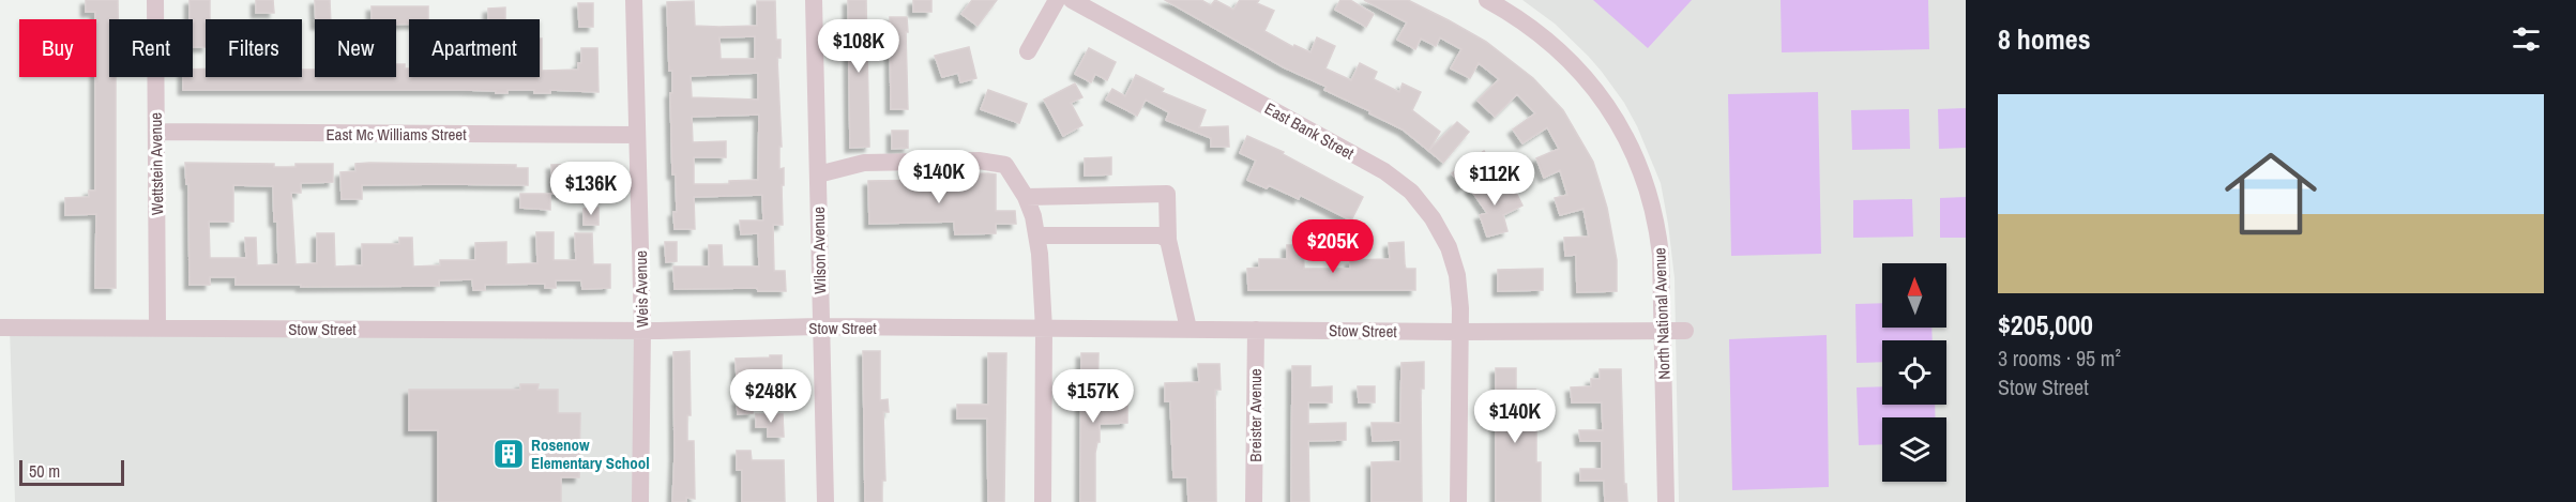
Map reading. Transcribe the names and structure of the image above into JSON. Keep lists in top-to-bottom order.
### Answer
{
  "streets": {
    "street": [
      "East Bank Street",
      "East Mc Williams Street",
      "Wettstein Avenue",
      "Wilson Avenue",
      "Weis Avenue",
      "North National Avenue",
      "Stow Street",
      "Breister Avenue"
    ]
  },
  "crossings": [
    ["East Bank Street", "Stow Street"],
    ["East Mc Williams Street", "Wettstein Avenue"],
    ["East Mc Williams Street", "Weis Avenue"],
    ["Wettstein Avenue", "Stow Street"],
    ["Wilson Avenue", "Stow Street"],
    ["Weis Avenue", "Stow Street"],
    ["North National Avenue", "Stow Street"],
    ["Stow Street", "Breister Avenue"]
  ],
  "places": {
    "building": ["Rosenow Elementary School"]
  },
  "scale_bar": "50 m",
  "north": "top",
  "page": {
    "heading": "8 homes",
    "price": [
      "$108K",
      "$140K",
      "$112K",
      "$136K",
      "$205K",
      "$248K",
      "$157K",
      "$140K"
    ],
    "chip": [
      "Buy",
      "Rent",
      "Filters",
      "New",
      "Apartment"
    ],
    "list": [
      {
        "name": "$205,000",
        "note": "3 rooms · 95 m² · Stow Street"
      }
    ],
    "scale": "50 m"
  }
}
